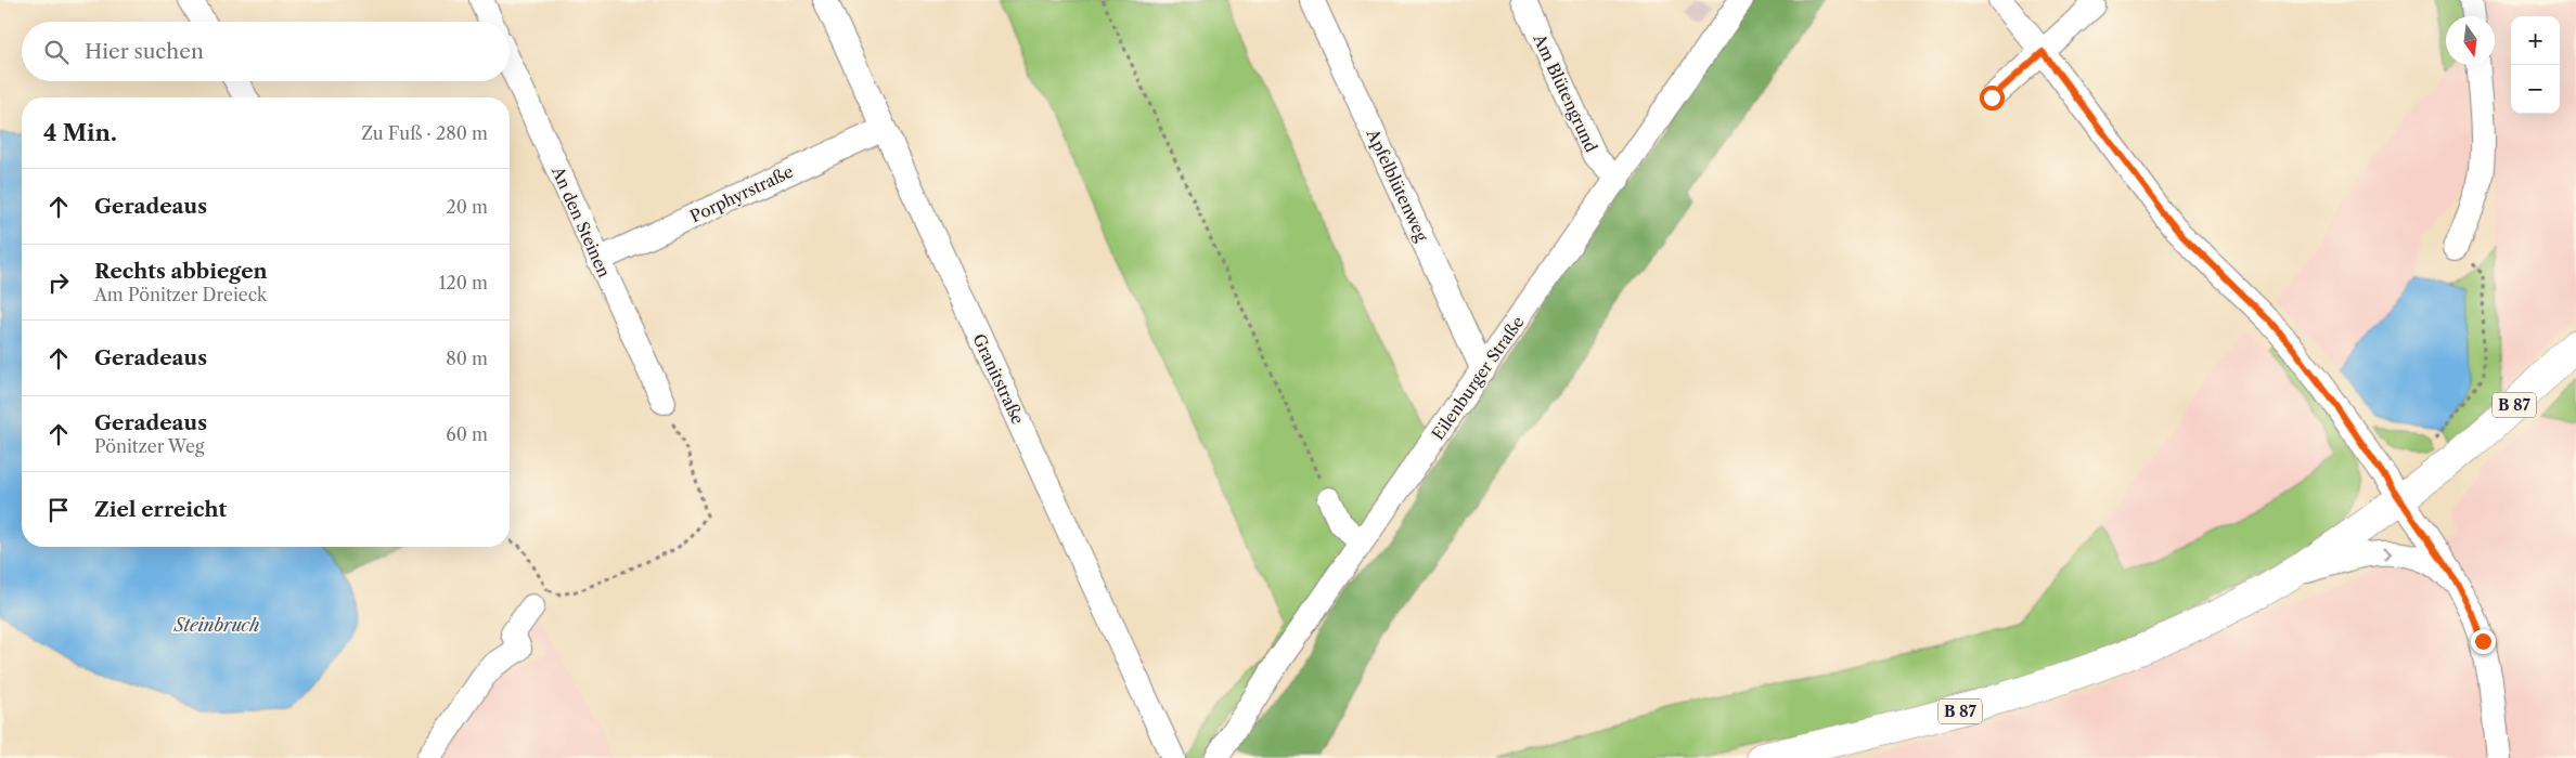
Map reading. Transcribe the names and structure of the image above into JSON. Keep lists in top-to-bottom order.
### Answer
{
  "streets": {
    "main road": ["B 87"],
    "street": [
      "Am Blütengrund",
      "Apfelblütenweg",
      "Porphyrstraße",
      "An den Steinen",
      "Eilenburger Straße",
      "Granitstraße"
    ]
  },
  "crossings": [
    ["Am Blütengrund", "Eilenburger Straße"],
    ["Apfelblütenweg", "Eilenburger Straße"],
    ["Porphyrstraße", "An den Steinen"],
    ["Porphyrstraße", "Granitstraße"]
  ],
  "water": ["Steinbruch"],
  "north": "bottom",
  "page": {
    "map_buttons": ["+", "−"],
    "search": "Hier suchen",
    "heading": ["4 Min.", "Zu Fuß · 280 m"],
    "list": [
      ["Geradeaus", "20 m"],
      ["Rechts abbiegen", "Am Pönitzer Dreieck", "120 m"],
      ["Geradeaus", "80 m"],
      ["Geradeaus", "Pönitzer Weg", "60 m"],
      "Ziel erreicht"
    ]
  }
}
